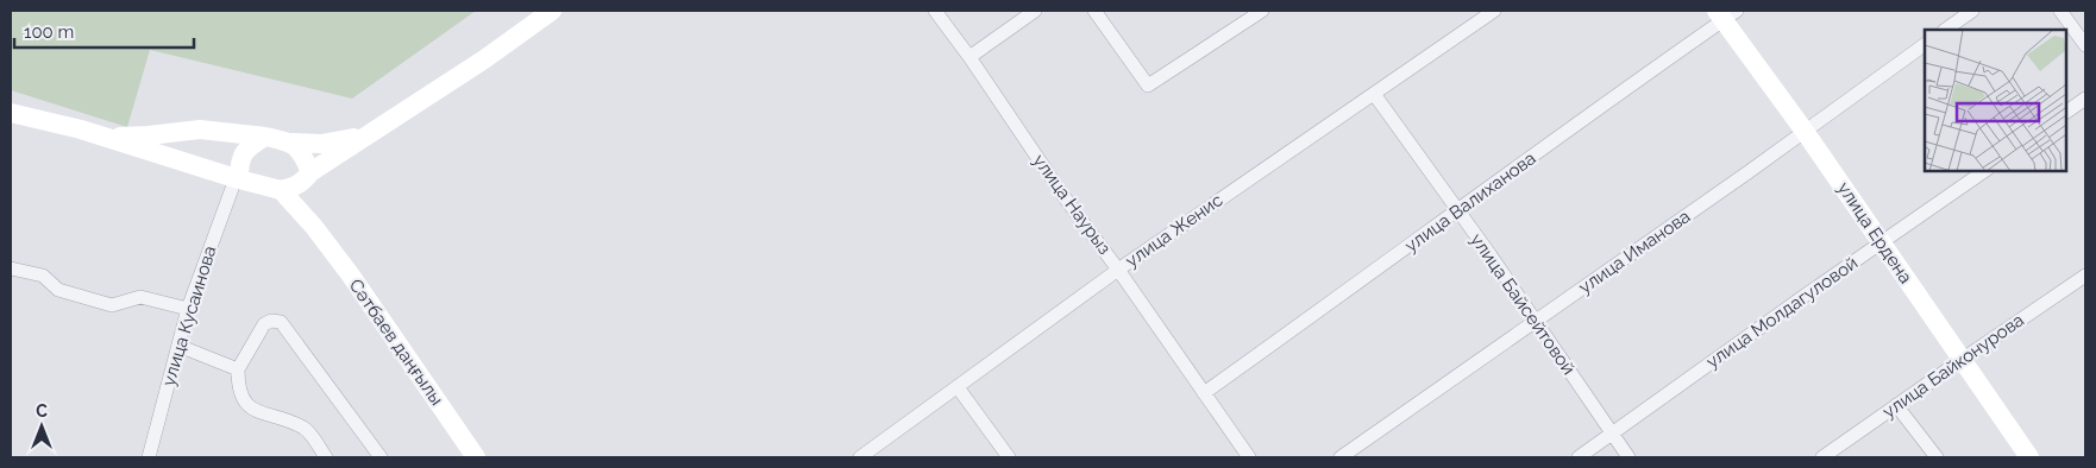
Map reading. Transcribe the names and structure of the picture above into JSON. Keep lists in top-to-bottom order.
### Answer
{
  "streets": {
    "street": [
      "улица Валиханова",
      "улица Наурыз",
      "улица Женис",
      "улица Ердена",
      "улица Иманова",
      "улица Байсейтовой",
      "улица Молдагуловой",
      "улица Кусаинова",
      "Сәтбаев даңғылы",
      "улица Байконурова"
    ]
  },
  "crossings": [
    ["улица Валиханова", "улица Наурыз"],
    ["улица Валиханова", "улица Ердена"],
    ["улица Валиханова", "улица Байсейтовой"],
    ["улица Наурыз", "улица Женис"],
    ["улица Женис", "улица Байсейтовой"],
    ["улица Ердена", "улица Иманова"],
    ["улица Ердена", "улица Молдагуловой"],
    ["улица Ердена", "улица Байконурова"],
    ["улица Иманова", "улица Байсейтовой"],
    ["улица Байсейтовой", "улица Молдагуловой"]
  ],
  "scale_bar": "100 m",
  "north": "top"
}
